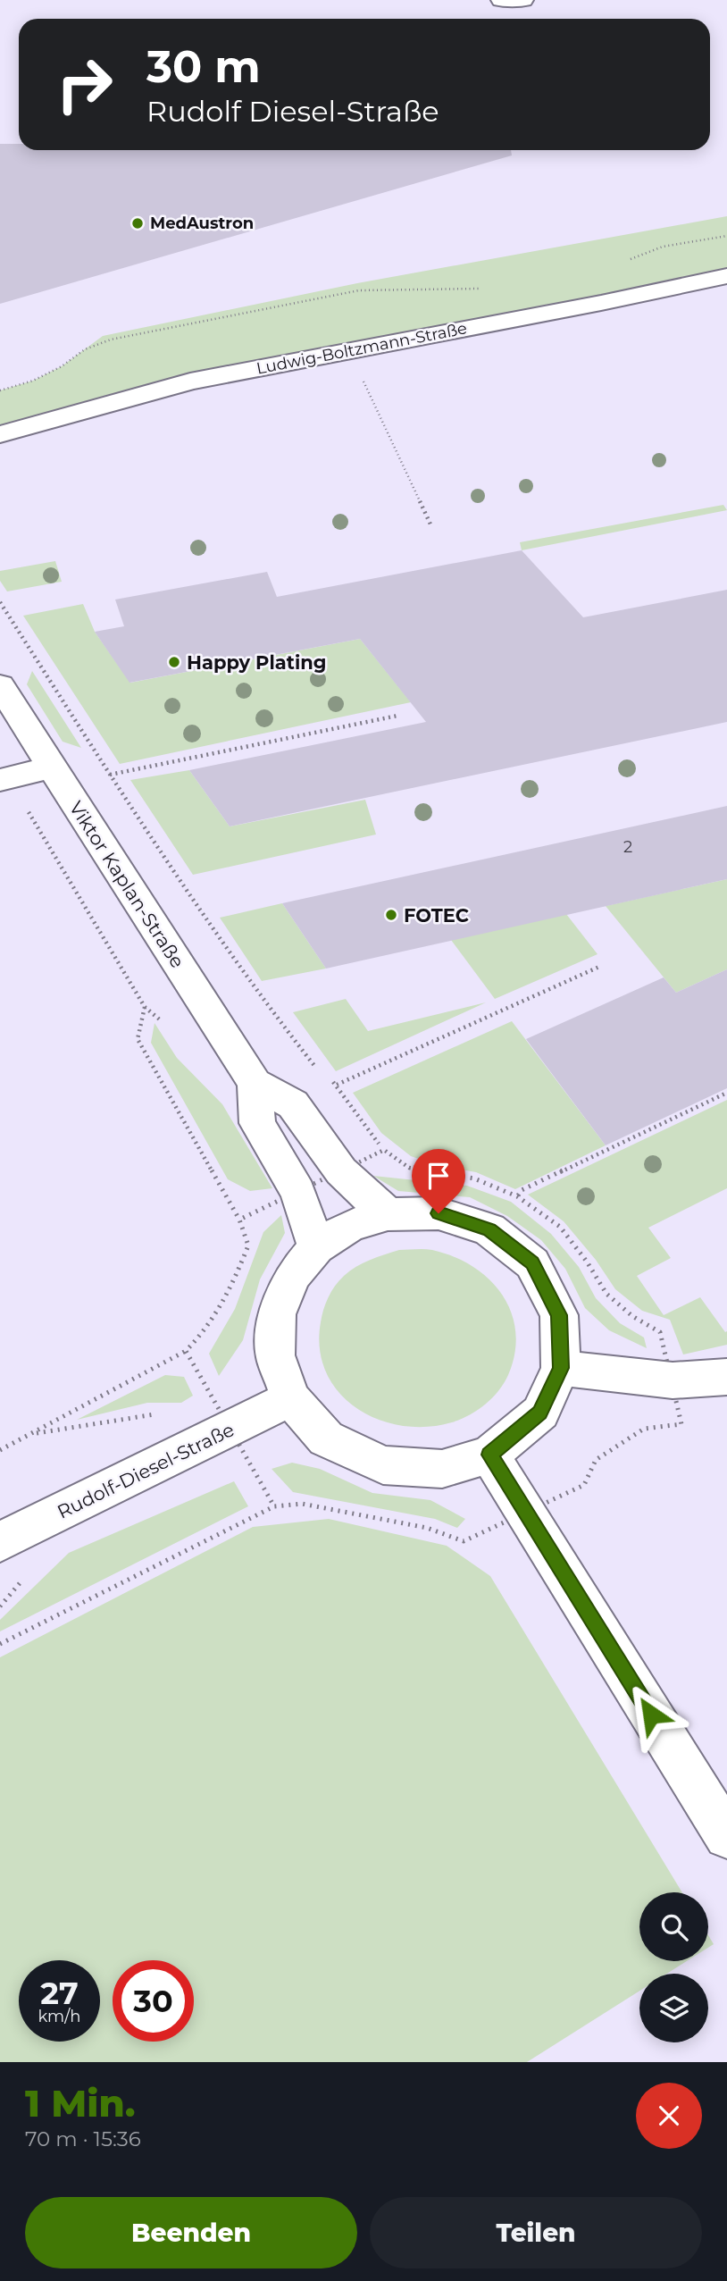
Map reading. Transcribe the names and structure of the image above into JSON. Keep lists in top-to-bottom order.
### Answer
{
  "streets": {
    "street": ["Ludwig-Boltzmann-Straße", "Viktor Kaplan-Straße", "Rudolf-Diesel-Straße"]
  },
  "places": ["MedAustron", "Happy Plating", "FOTEC"],
  "house_numbers": ["2"],
  "page": {
    "turn": ["30 m", "Rudolf Diesel-Straße"],
    "speed": "27 km/h",
    "limit": "30",
    "heading": ["1 Min.", "70 m · 15:36"],
    "buttons": ["Beenden", "Teilen"]
  }
}
